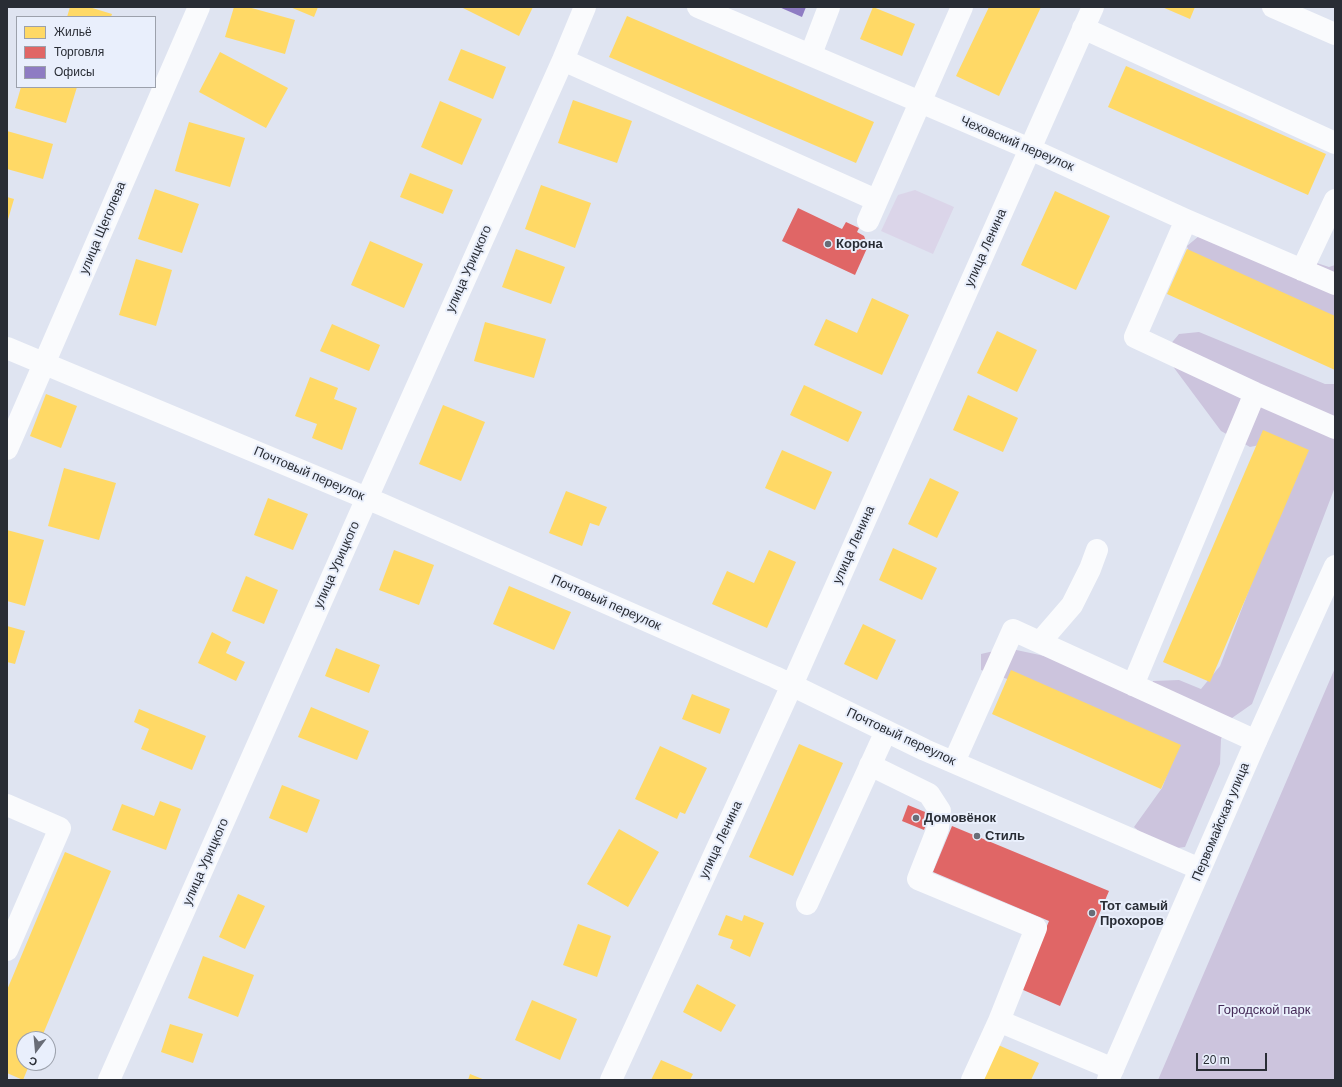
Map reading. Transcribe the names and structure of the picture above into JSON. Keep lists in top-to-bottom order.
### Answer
{
  "streets": {
    "street": [
      "Чеховский переулок",
      "улица Щеголева",
      "улица Ленина",
      "улица Урицкого",
      "Почтовый переулок",
      "Первомайская улица"
    ]
  },
  "crossings": [
    ["Чеховский переулок", "улица Ленина"],
    ["улица Щеголева", "Почтовый переулок"],
    ["улица Ленина", "Почтовый переулок"],
    ["улица Урицкого", "Почтовый переулок"],
    ["Почтовый переулок", "Первомайская улица"]
  ],
  "parks": ["Городской парк"],
  "places": [
    "Корона",
    "Домовёнок",
    "Стиль",
    "Тот самый Прохоров"
  ],
  "legend": ["Жильё", "Торговля", "Офисы"],
  "scale_bar": "20 m",
  "north": "bottom"
}
